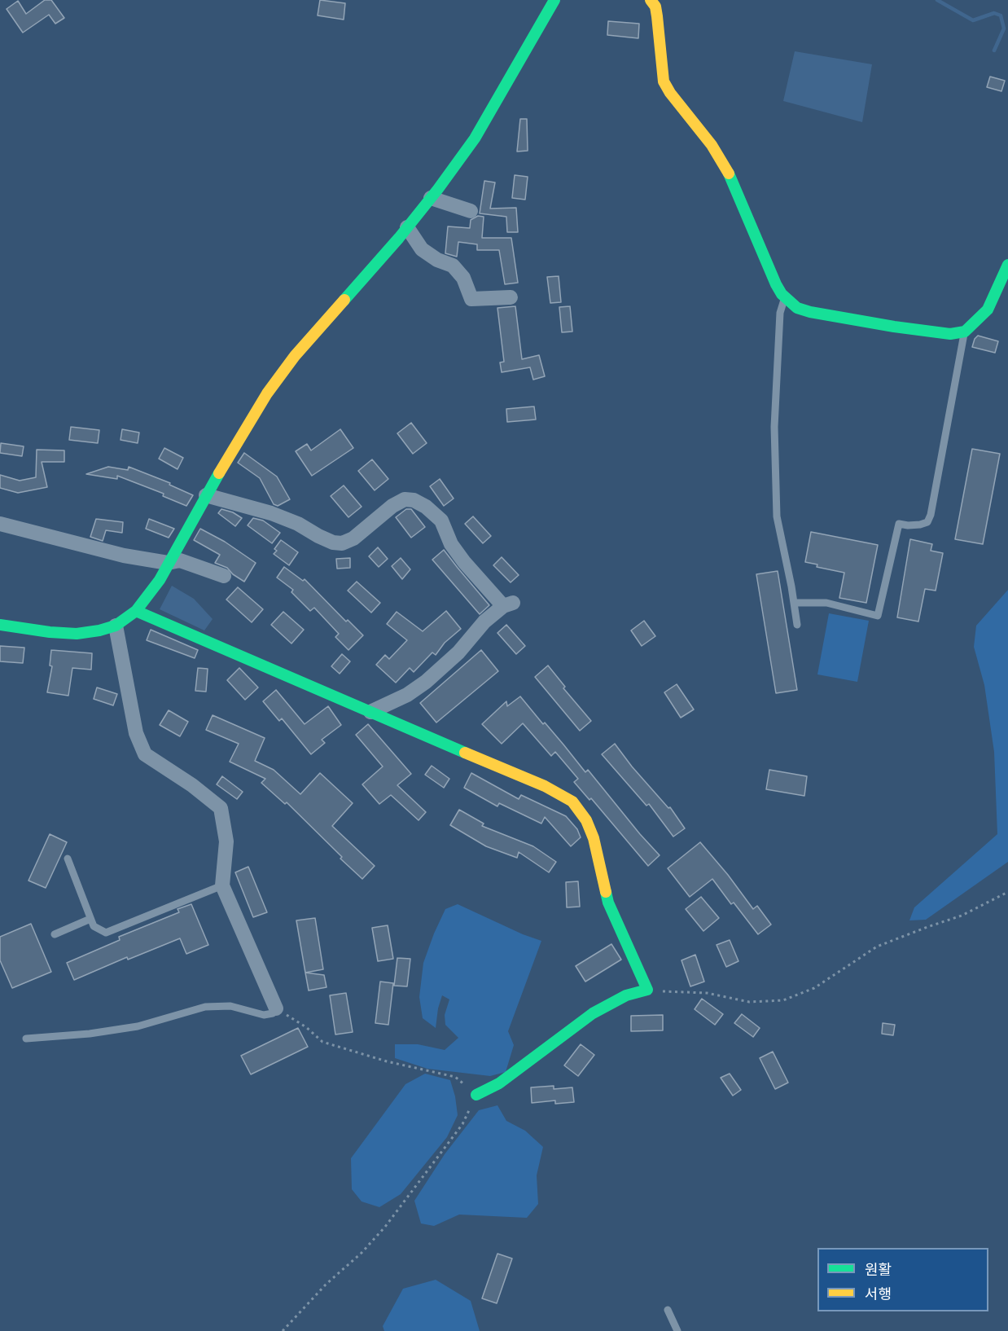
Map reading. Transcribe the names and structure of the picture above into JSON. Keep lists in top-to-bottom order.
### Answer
{
  "legend": ["원활", "서행"]
}
